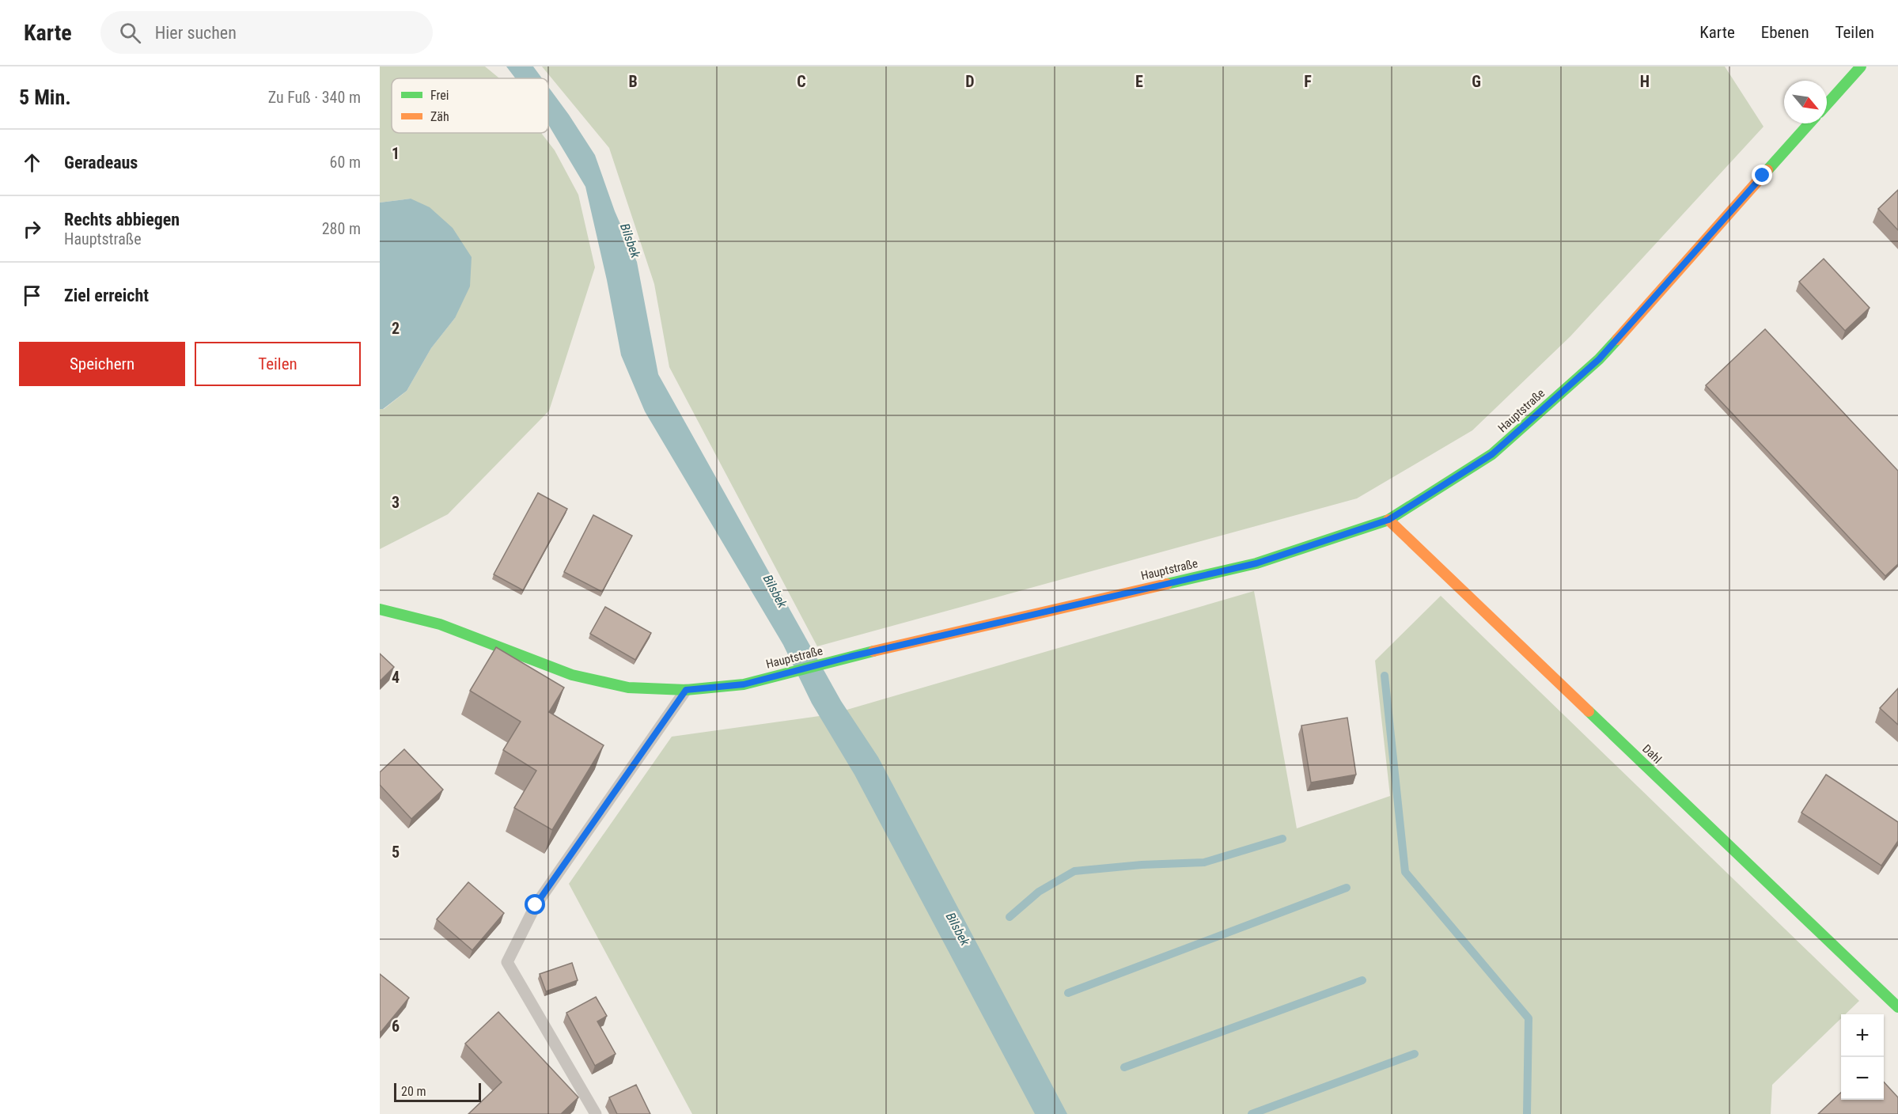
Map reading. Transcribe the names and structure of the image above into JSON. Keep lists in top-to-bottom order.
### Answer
{
  "streets": {
    "main road": ["Hauptstraße", "Dahl"]
  },
  "crossings": [
    ["Hauptstraße", "Dahl"]
  ],
  "water": ["Bilsbek"],
  "legend": ["Frei", "Zäh"],
  "scale_bar": "20 m",
  "north": "bottom right",
  "page": {
    "header": "Karte",
    "search": "Hier suchen",
    "nav": ["Karte", "Ebenen", "Teilen"],
    "heading": ["5 Min.", "Zu Fuß · 340 m"],
    "list": [
      ["Geradeaus", "60 m"],
      ["Rechts abbiegen", "Hauptstraße", "280 m"],
      "Ziel erreicht"
    ],
    "buttons": ["Speichern", "Teilen"],
    "map_buttons": ["+", "−"],
    "scale": "20 m"
  },
  "grid": {
    "columns": [
      "B",
      "C",
      "D",
      "E",
      "F",
      "G",
      "H"
    ],
    "rows": [
      "1",
      "2",
      "3",
      "4",
      "5",
      "6"
    ]
  }
}
